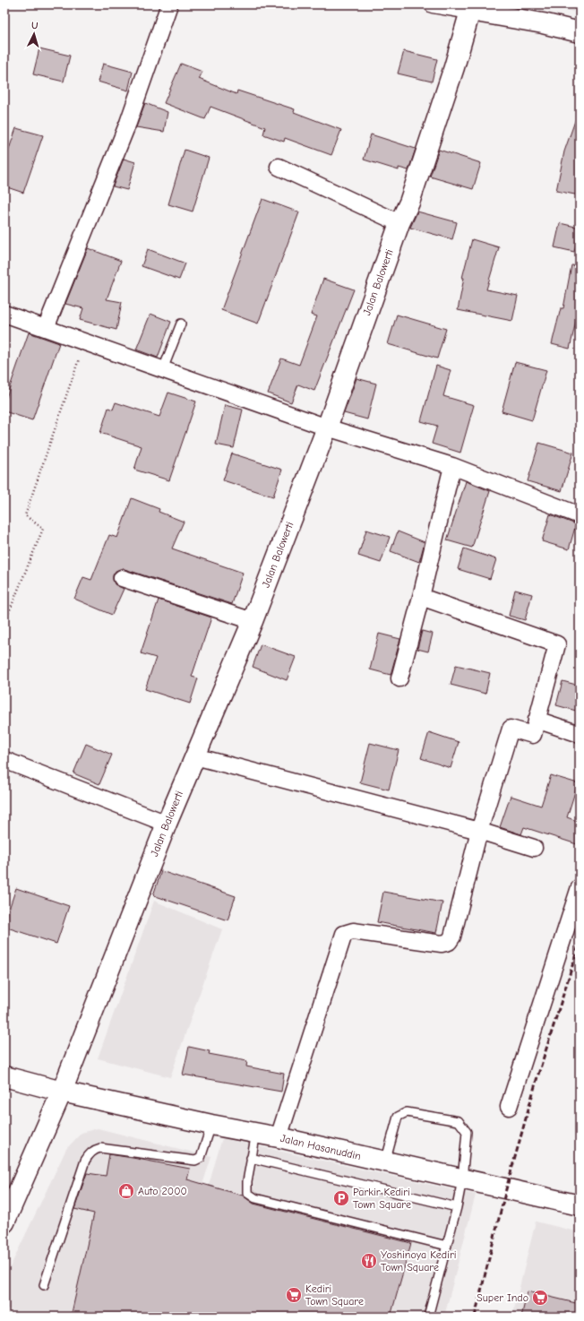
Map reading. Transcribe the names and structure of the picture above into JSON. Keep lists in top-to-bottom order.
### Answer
{
  "streets": {
    "street": ["Jalan Balowerti", "Jalan Hasanuddin"]
  },
  "crossings": [
    ["Jalan Balowerti", "Jalan Hasanuddin"]
  ],
  "places": {
    "shop": ["Auto 2000"],
    "parking": ["Parkir Kediri Town Square"],
    "restaurant": ["Yoshinoya Kediri Town Square"],
    "supermarket": ["Kediri Town Square", "Super Indo"]
  },
  "north": "top"
}
